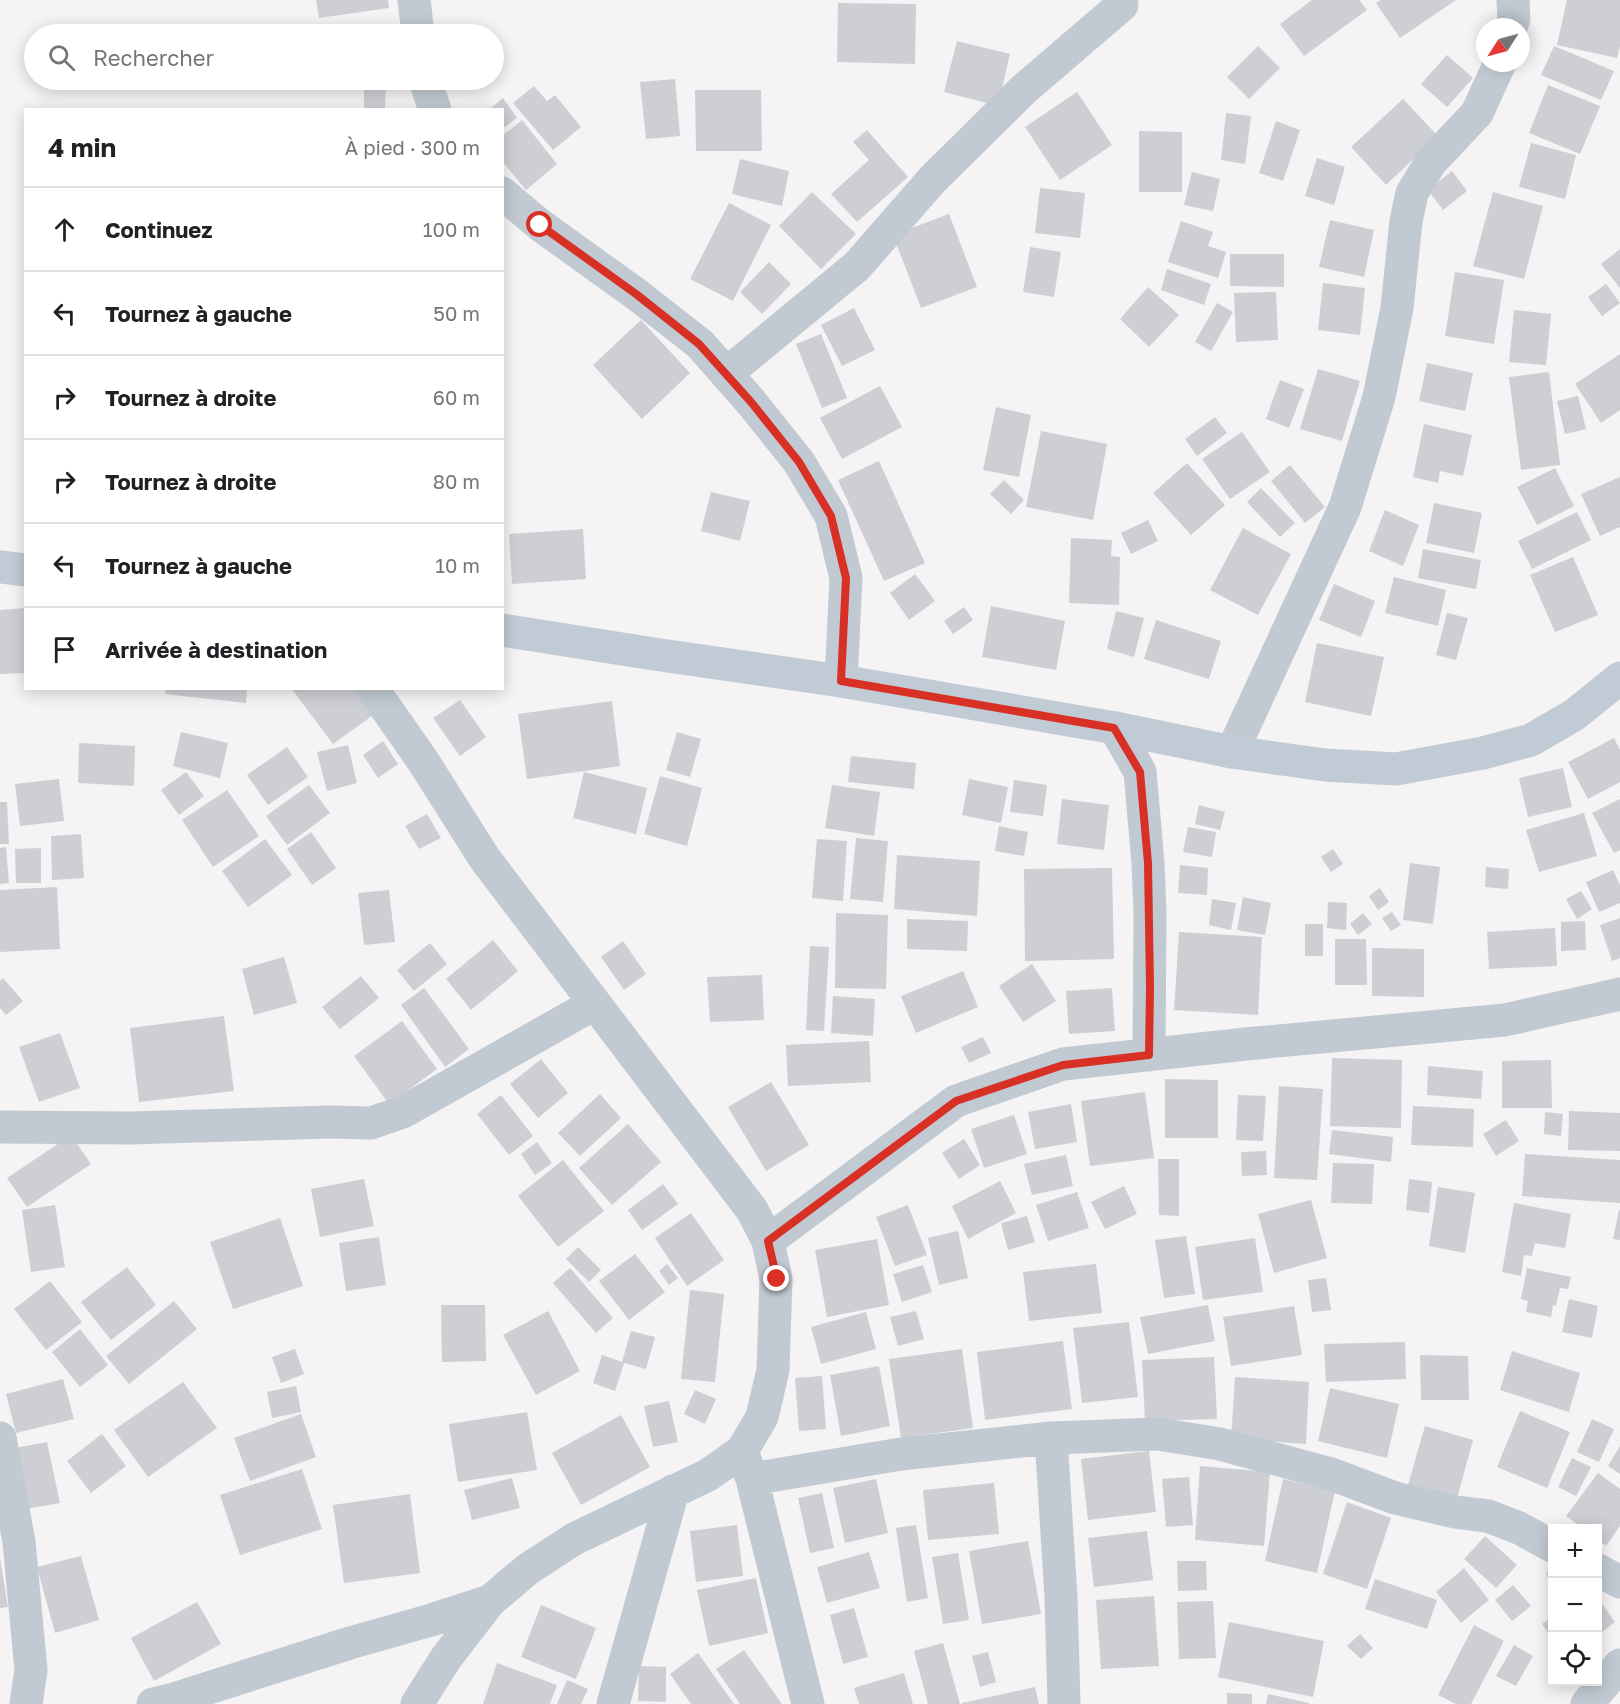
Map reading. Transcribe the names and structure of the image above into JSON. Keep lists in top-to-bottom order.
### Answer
{
  "north": "bottom left",
  "page": {
    "search": "Rechercher",
    "heading": ["4 min", "À pied · 300 m"],
    "list": [
      ["Continuez", "100 m"],
      ["Tournez à gauche", "50 m"],
      ["Tournez à droite", "60 m"],
      ["Tournez à droite", "80 m"],
      ["Tournez à gauche", "10 m"],
      "Arrivée à destination"
    ],
    "map_buttons": ["+", "−"]
  }
}
